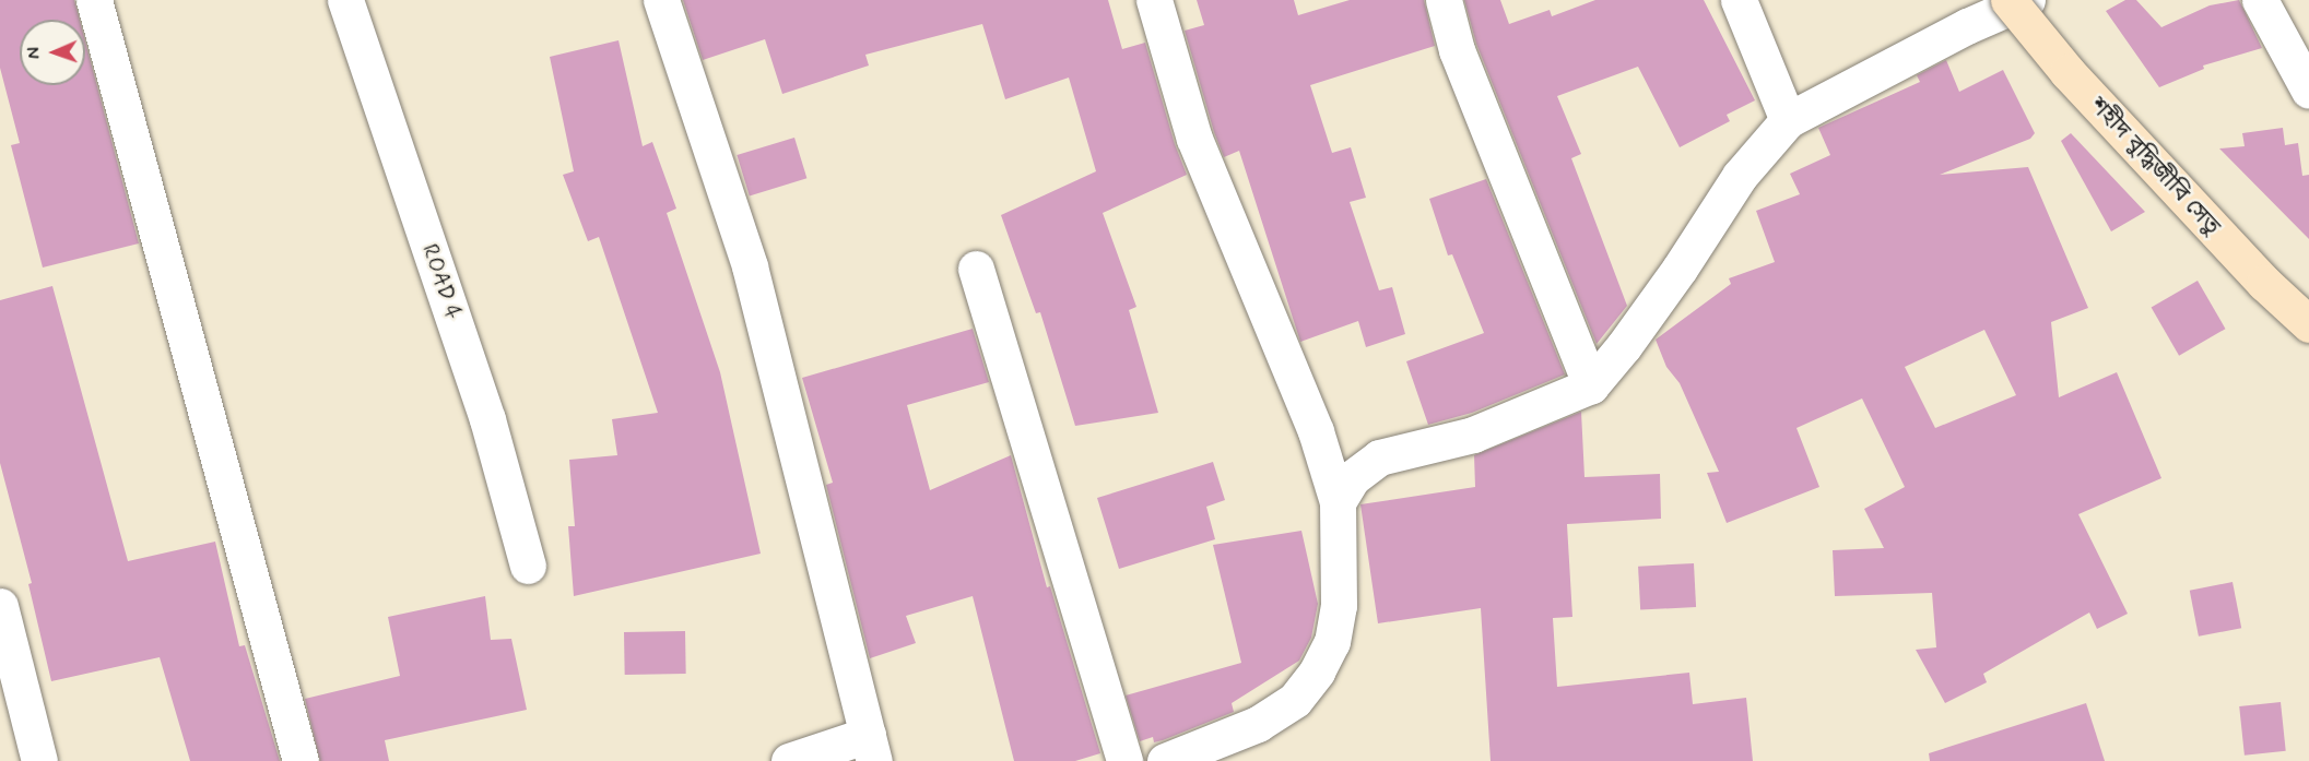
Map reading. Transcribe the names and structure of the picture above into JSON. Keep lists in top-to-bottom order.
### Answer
{
  "streets": {
    "main road": ["শহীদ বুদ্ধিজীবি সেতু"],
    "street": ["ROAD 4"]
  },
  "north": "left"
}
